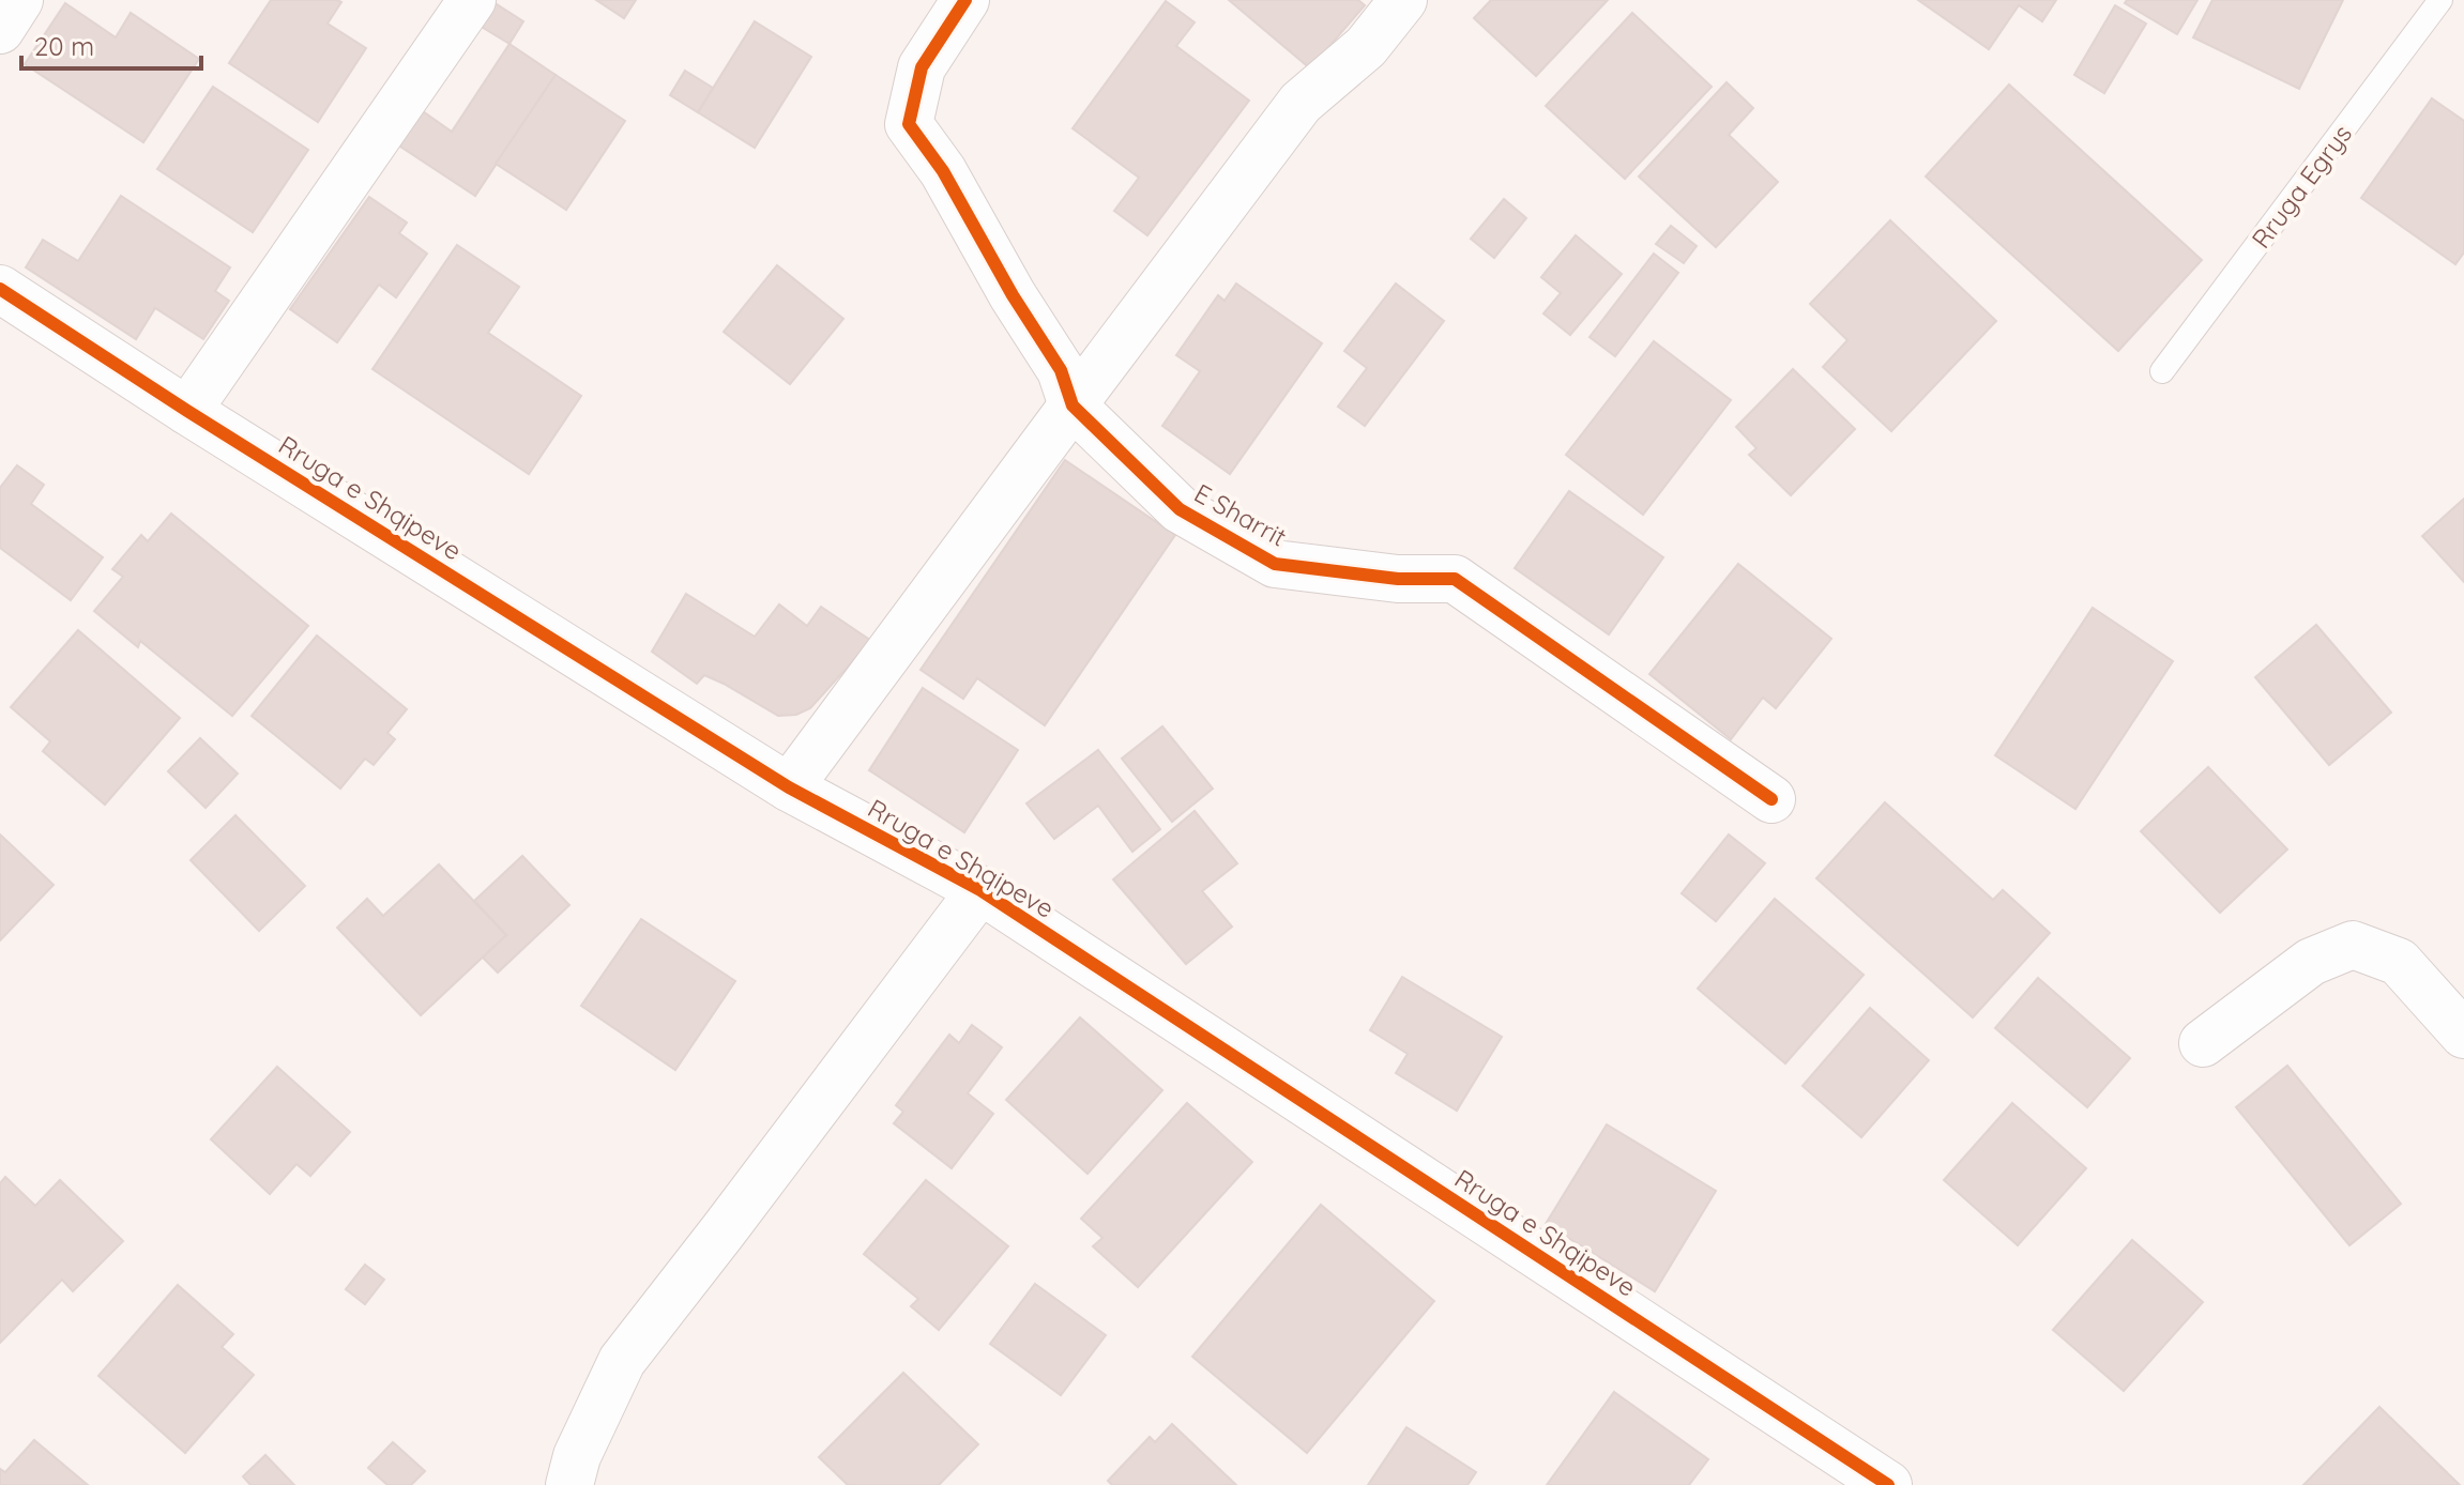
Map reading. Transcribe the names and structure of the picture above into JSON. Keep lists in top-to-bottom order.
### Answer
{
  "streets": {
    "street": ["Rruga e Shqipeve", "E Sharrit"],
    "lane": ["Rruga Egrys"]
  },
  "scale_bar": "20 m"
}
